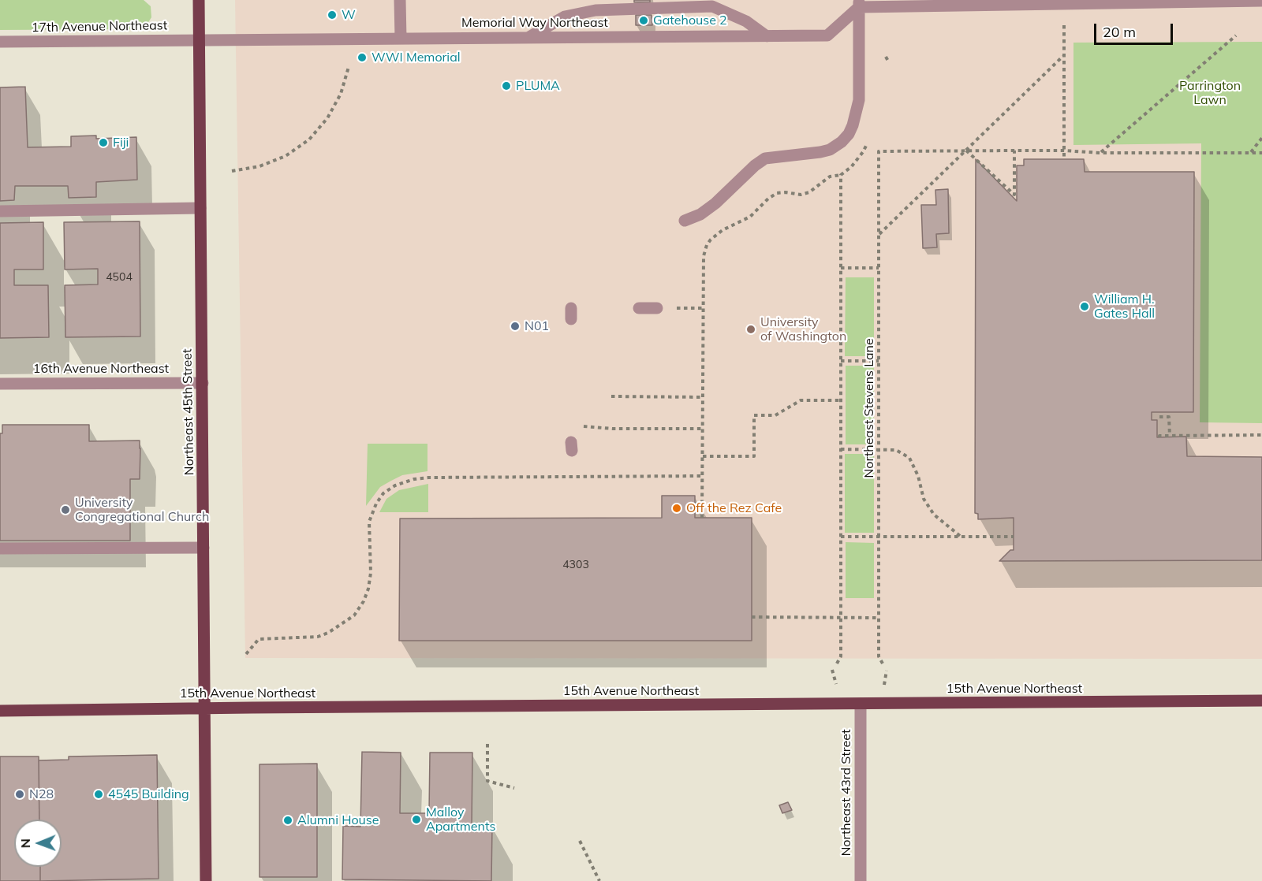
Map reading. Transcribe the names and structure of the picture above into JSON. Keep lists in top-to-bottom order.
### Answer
{
  "streets": {
    "main road": ["Northeast 45th Street", "15th Avenue Northeast"],
    "street": [
      "Memorial Way Northeast",
      "17th Avenue Northeast",
      "16th Avenue Northeast",
      "Northeast 43rd Street"
    ],
    "path": ["Northeast Stevens Lane"]
  },
  "crossings": [
    ["Memorial Way Northeast", "17th Avenue Northeast"],
    ["Memorial Way Northeast", "Northeast 45th Street"],
    ["17th Avenue Northeast", "Northeast 45th Street"],
    ["16th Avenue Northeast", "Northeast 45th Street"],
    ["Northeast 45th Street", "15th Avenue Northeast"],
    ["15th Avenue Northeast", "Northeast 43rd Street"]
  ],
  "parks": ["Parrington Lawn"],
  "places": [
    "W",
    "Gatehouse 2",
    "WWI Memorial",
    "PLUMA",
    "Fiji",
    "William H. Gates Hall",
    "N01",
    "University of Washington",
    "Off the Rez Cafe",
    "University Congregational Church",
    "N28",
    "4545 Building",
    "Malloy Apartments",
    "Alumni House"
  ],
  "house_numbers": ["4504", "4303"],
  "scale_bar": "20 m",
  "north": "left"
}
